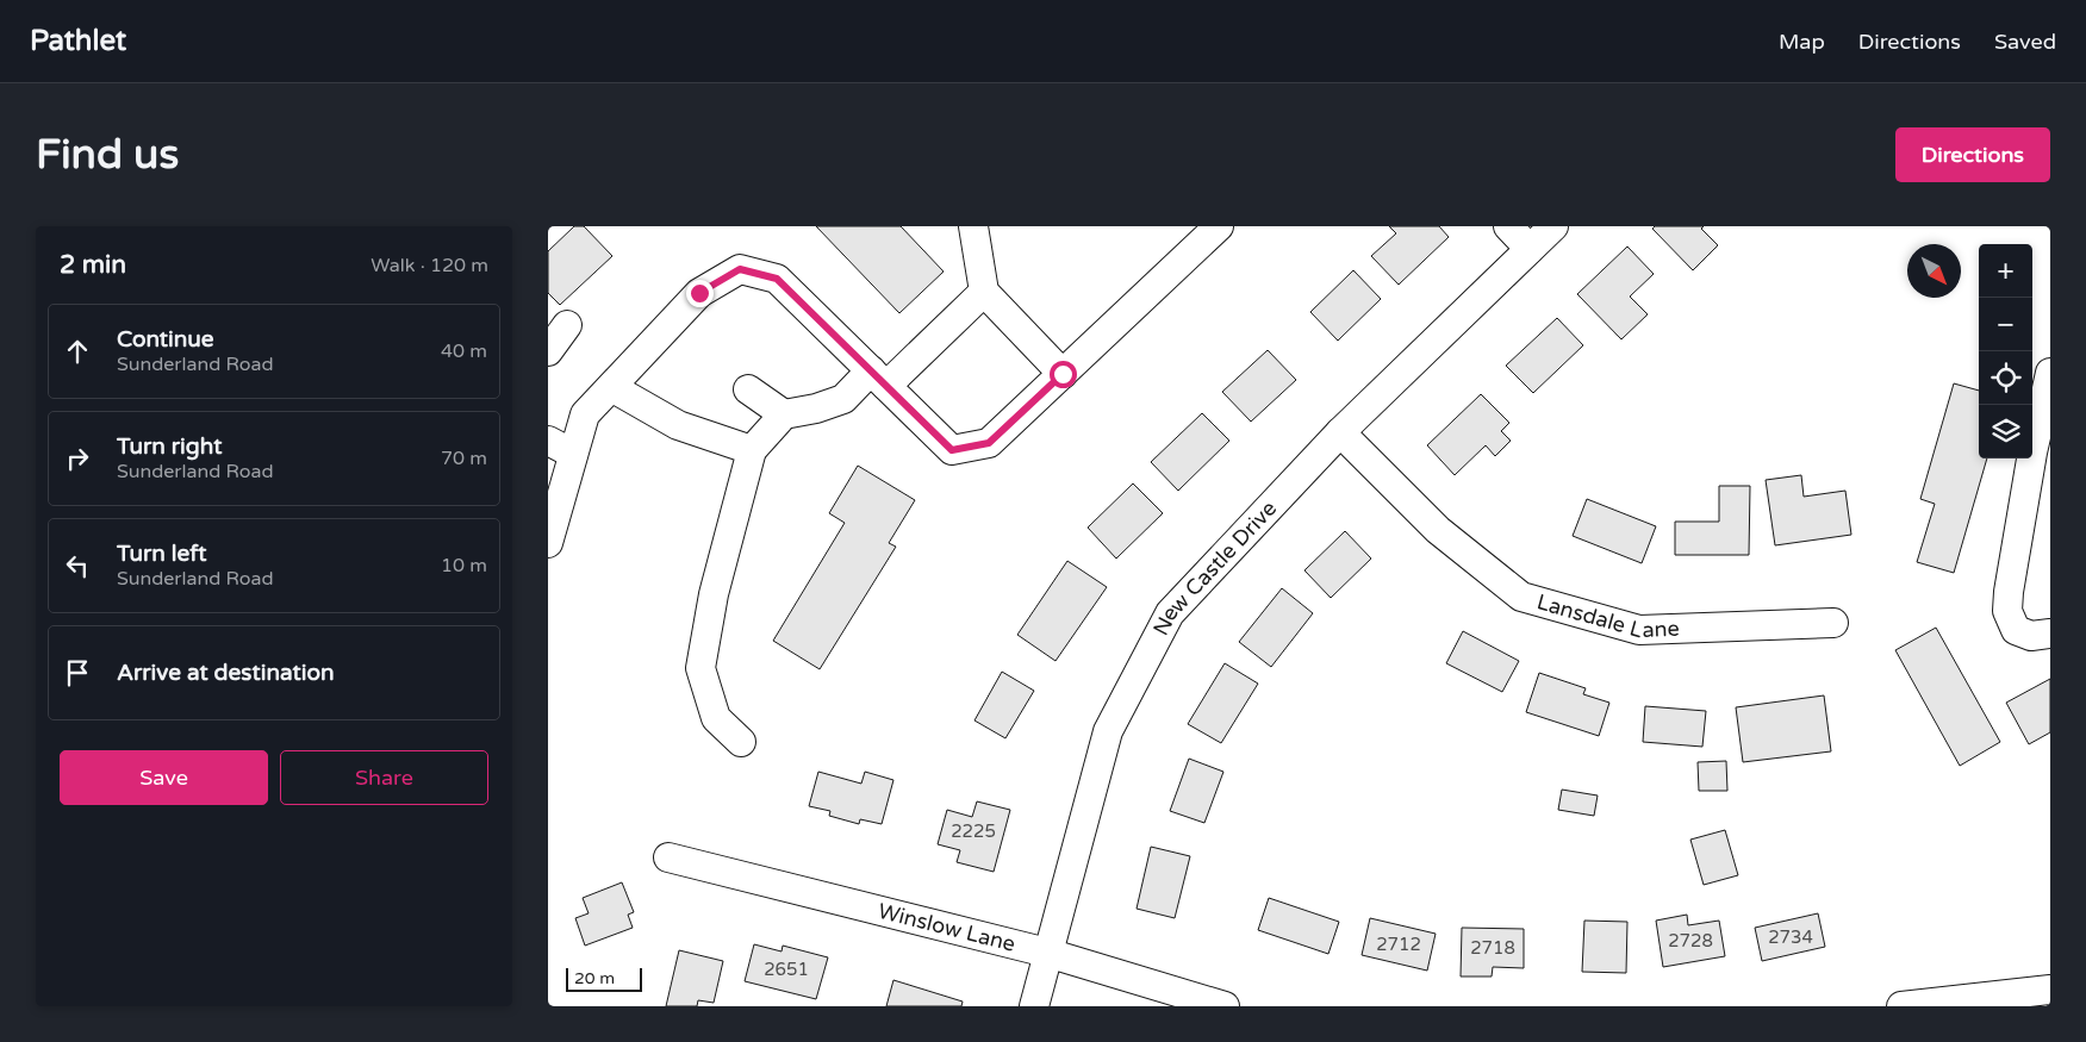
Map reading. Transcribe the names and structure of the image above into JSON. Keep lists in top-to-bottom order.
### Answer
{
  "streets": {
    "street": ["New Castle Drive", "Lansdale Lane", "Winslow Lane"]
  },
  "crossings": [
    ["New Castle Drive", "Lansdale Lane"],
    ["New Castle Drive", "Winslow Lane"]
  ],
  "house_numbers": [
    "2225",
    "2734",
    "2728",
    "2712",
    "2718",
    "2651"
  ],
  "scale_bar": "20 m",
  "north": "bottom right",
  "page": {
    "header": "Pathlet",
    "nav": ["Map", "Directions", "Saved"],
    "buttons": [
      "Directions",
      ["Save", "Share"]
    ],
    "title": "Find us",
    "heading": ["2 min", "Walk · 120 m"],
    "map_buttons": ["+", "−"],
    "list": [
      ["Continue", "Sunderland Road", "40 m"],
      ["Turn right", "Sunderland Road", "70 m"],
      ["Turn left", "Sunderland Road", "10 m"],
      "Arrive at destination"
    ],
    "scale": "20 m"
  }
}
